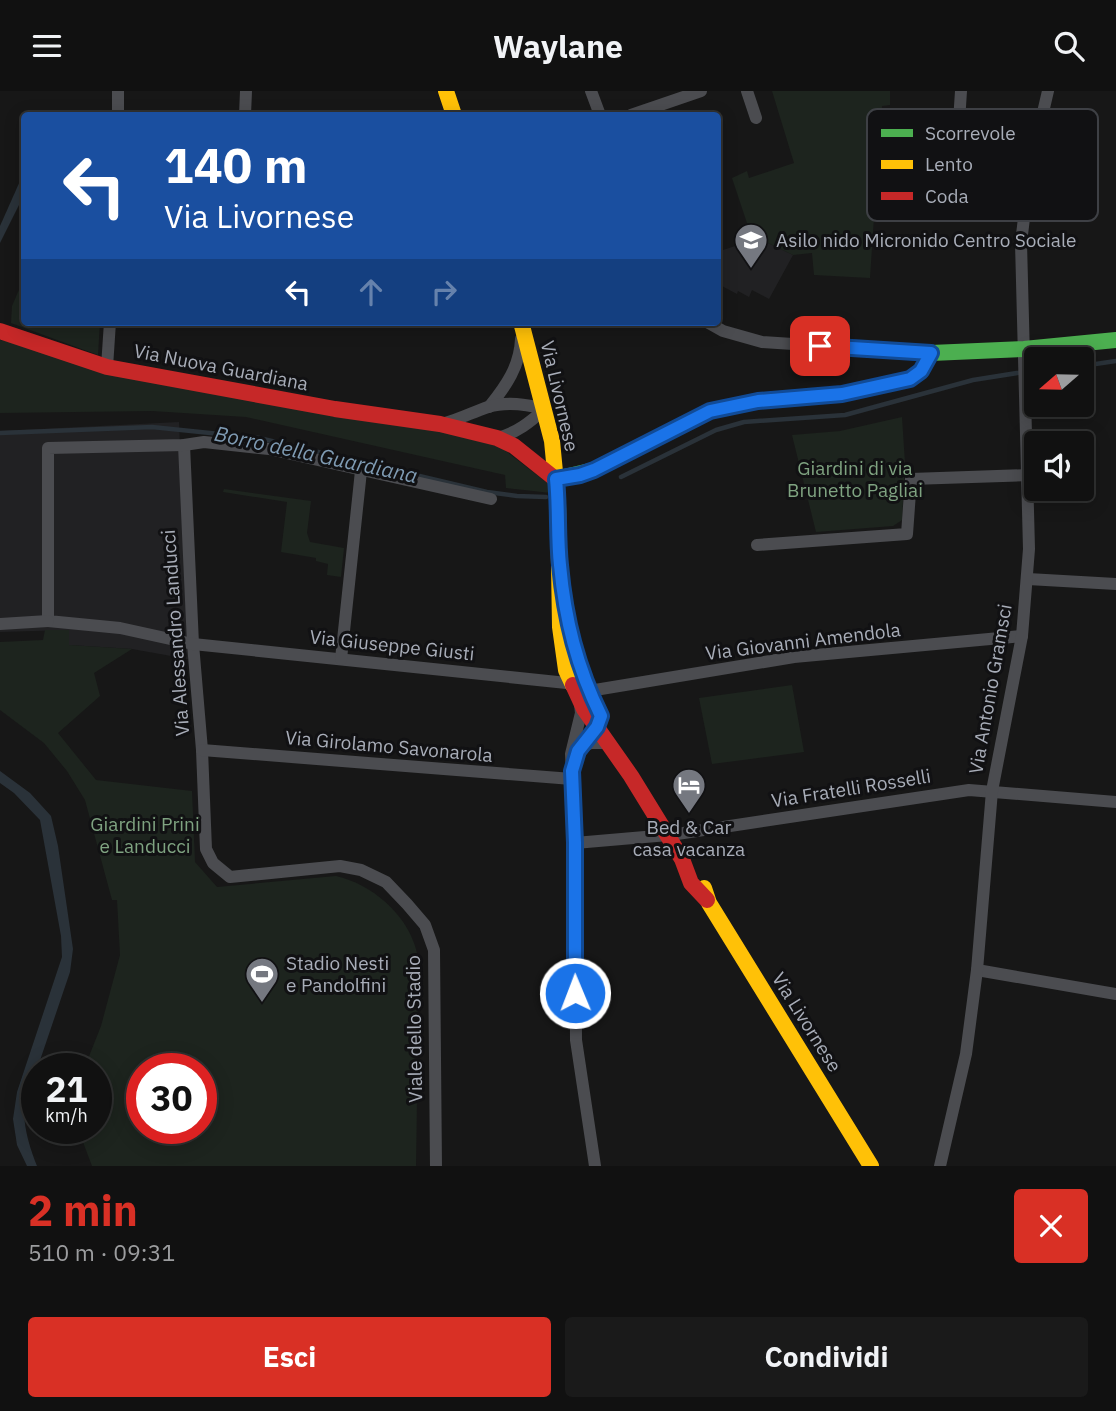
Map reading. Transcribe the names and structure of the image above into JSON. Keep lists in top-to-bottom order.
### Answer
{
  "streets": {
    "street": [
      "Via Nuova Guardiana",
      "Via Livornese",
      "Via Alessandro Landucci",
      "Via Giovanni Amendola",
      "Via Giuseppe Giusti",
      "Via Antonio Gramsci",
      "Via Girolamo Savonarola",
      "Via Fratelli Rosselli",
      "Viale dello Stadio"
    ]
  },
  "crossings": [
    ["Via Nuova Guardiana", "Via Livornese"],
    ["Via Livornese", "Via Giovanni Amendola"],
    ["Via Livornese", "Via Giuseppe Giusti"],
    ["Via Livornese", "Via Fratelli Rosselli"],
    ["Via Alessandro Landucci", "Via Giuseppe Giusti"],
    ["Via Alessandro Landucci", "Via Girolamo Savonarola"],
    ["Via Alessandro Landucci", "Viale dello Stadio"],
    ["Via Giovanni Amendola", "Via Giuseppe Giusti"],
    ["Via Giovanni Amendola", "Via Antonio Gramsci"],
    ["Via Antonio Gramsci", "Via Fratelli Rosselli"]
  ],
  "water": ["Borro della Guardiana"],
  "parks": ["Giardini di via Brunetto Pagliai", "Giardini Prini e Landucci"],
  "places": {
    "school or university": ["Asilo nido Micronido Centro Sociale"],
    "hotel": ["Bed & Car casa vacanza"],
    "sports": ["Stadio Nesti e Pandolfini"]
  },
  "legend": ["Scorrevole", "Lento", "Coda"],
  "north": "left",
  "page": {
    "header": "Waylane",
    "turn": ["140 m", "Via Livornese"],
    "speed": "21 km/h",
    "limit": "30",
    "heading": ["2 min", "510 m · 09:31"],
    "buttons": ["Esci", "Condividi"]
  }
}
